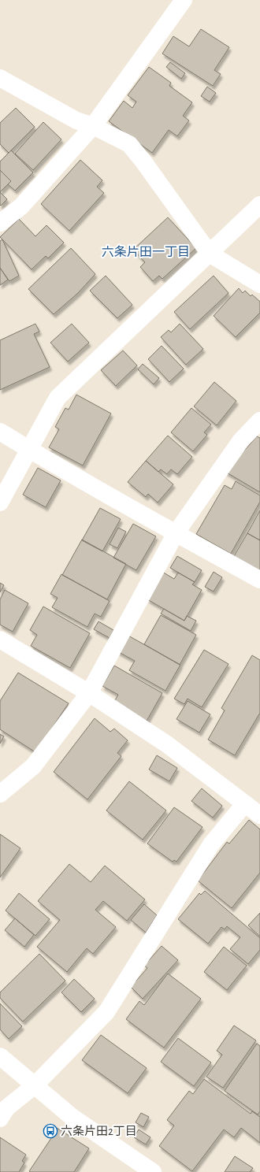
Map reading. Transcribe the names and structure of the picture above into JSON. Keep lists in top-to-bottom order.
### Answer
{
  "districts": ["六条片田一丁目"],
  "places": {
    "bus stop": ["六条片田2丁目"]
  }
}
